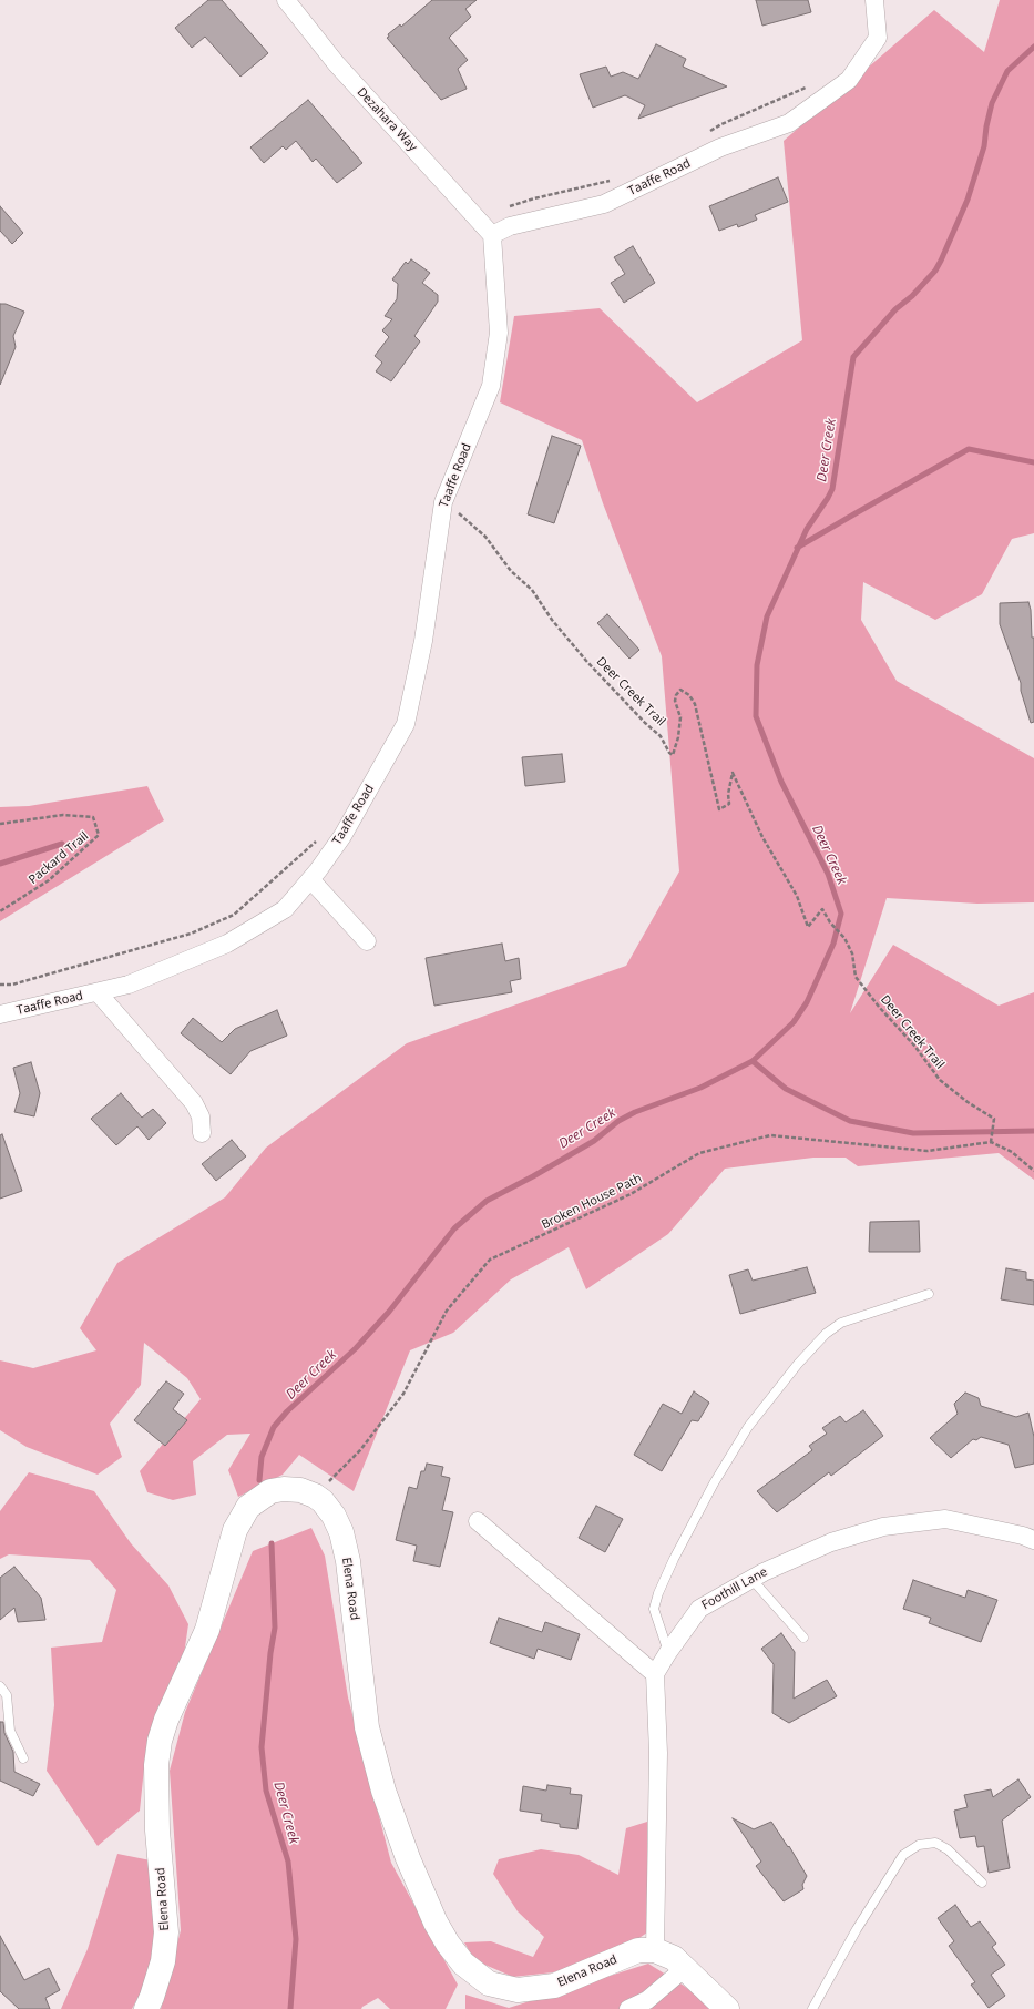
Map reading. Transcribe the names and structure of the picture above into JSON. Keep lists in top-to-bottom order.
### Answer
{
  "streets": {
    "street": [
      "Dezahara Way",
      "Taaffe Road",
      "Elena Road",
      "Foothill Lane"
    ],
    "path": ["Deer Creek Trail", "Packard Trail", "Broken House Path"]
  },
  "crossings": [
    ["Dezahara Way", "Taaffe Road"],
    ["Taaffe Road", "Deer Creek Trail"],
    ["Deer Creek Trail", "Broken House Path"],
    ["Broken House Path", "Elena Road"]
  ],
  "water": ["Deer Creek"]
}
